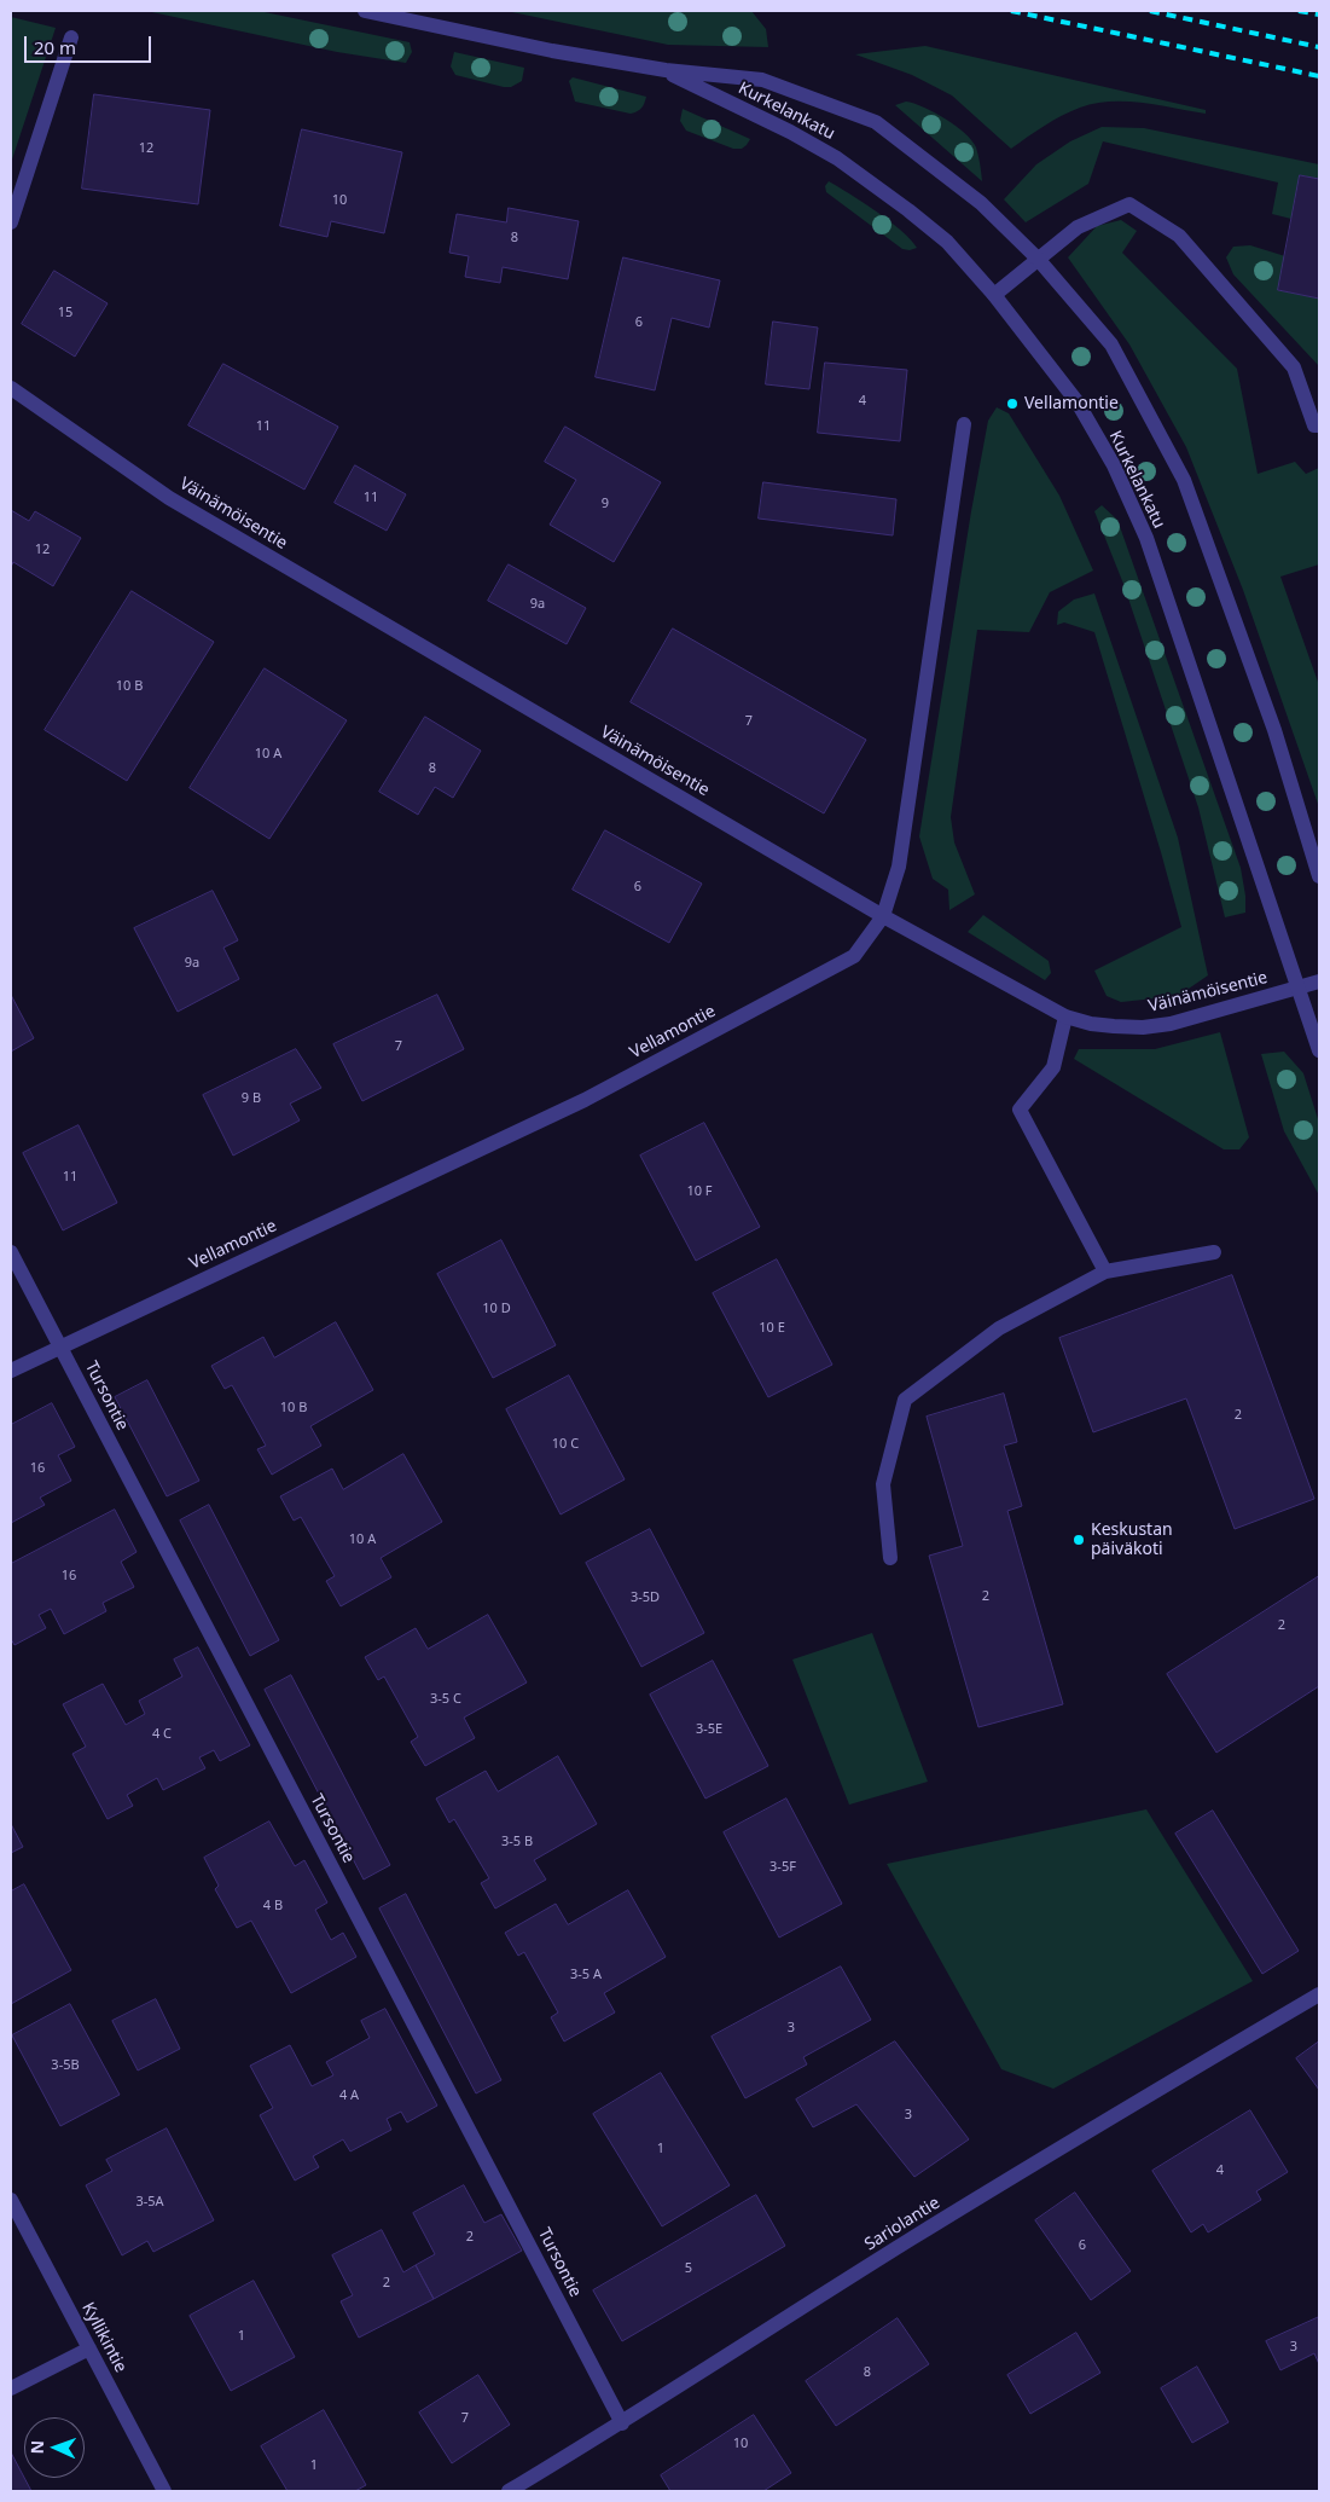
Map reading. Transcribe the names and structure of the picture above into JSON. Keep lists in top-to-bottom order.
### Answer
{
  "streets": {
    "street": [
      "Kurkelankatu",
      "Väinämöisentie",
      "Vellamontie",
      "Tursontie",
      "Sariolantie",
      "Kyllikintie"
    ]
  },
  "crossings": [
    ["Kurkelankatu", "Väinämöisentie"],
    ["Väinämöisentie", "Vellamontie"],
    ["Vellamontie", "Tursontie"],
    ["Tursontie", "Sariolantie"]
  ],
  "places": ["Vellamontie", "Keskustan päiväkoti"],
  "house_numbers": [
    "12",
    "10",
    "8",
    "15",
    "6",
    "4",
    "11",
    "11",
    "9",
    "12",
    "9a",
    "10 B",
    "7",
    "10 A",
    "8",
    "6",
    "9a",
    "7",
    "9 B",
    "11",
    "10 F",
    "10 D",
    "10 E",
    "10 B",
    "2",
    "10 C",
    "16",
    "10 A",
    "16",
    "2",
    "3-5D",
    "2",
    "3-5 C",
    "3-5E",
    "4 C",
    "3-5 B",
    "3-5F",
    "4 B",
    "3-5 A",
    "3",
    "3-5B",
    "4 A",
    "3",
    "1",
    "4",
    "3-5A",
    "2",
    "6",
    "5",
    "2",
    "1",
    "3",
    "8",
    "7",
    "10",
    "1"
  ],
  "scale_bar": "20 m",
  "north": "left"
}
